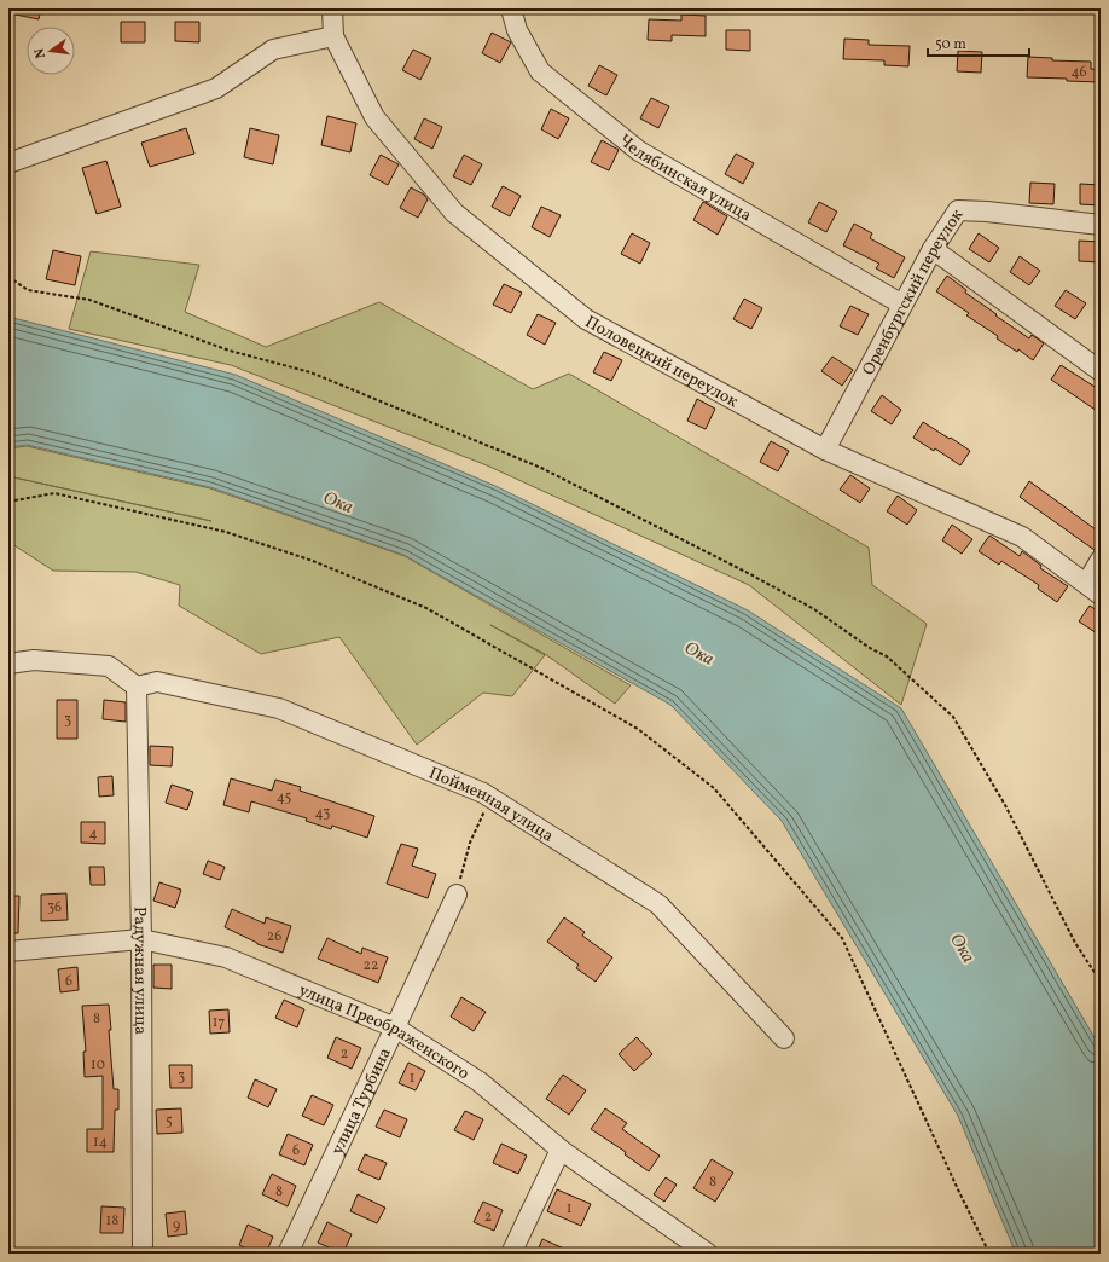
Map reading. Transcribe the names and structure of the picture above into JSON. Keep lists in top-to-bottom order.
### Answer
{
  "streets": {
    "street": [
      "Челябинская улица",
      "Оренбургский переулок",
      "Половецкий переулок",
      "Пойменная улица",
      "Радужная улица",
      "улица Преображенского",
      "улица Турбина"
    ]
  },
  "crossings": [
    ["Челябинская улица", "Оренбургский переулок"],
    ["Оренбургский переулок", "Половецкий переулок"],
    ["Пойменная улица", "Радужная улица"],
    ["Радужная улица", "улица Преображенского"],
    ["улица Преображенского", "улица Турбина"]
  ],
  "water": ["Ока"],
  "house_numbers": [
    "46",
    "3",
    "45",
    "43",
    "4",
    "36",
    "26",
    "22",
    "6",
    "8",
    "17",
    "2",
    "10",
    "3",
    "1",
    "5",
    "14",
    "6",
    "8",
    "8",
    "1",
    "2",
    "18",
    "9"
  ],
  "scale_bar": "50 m",
  "north": "left"
}
